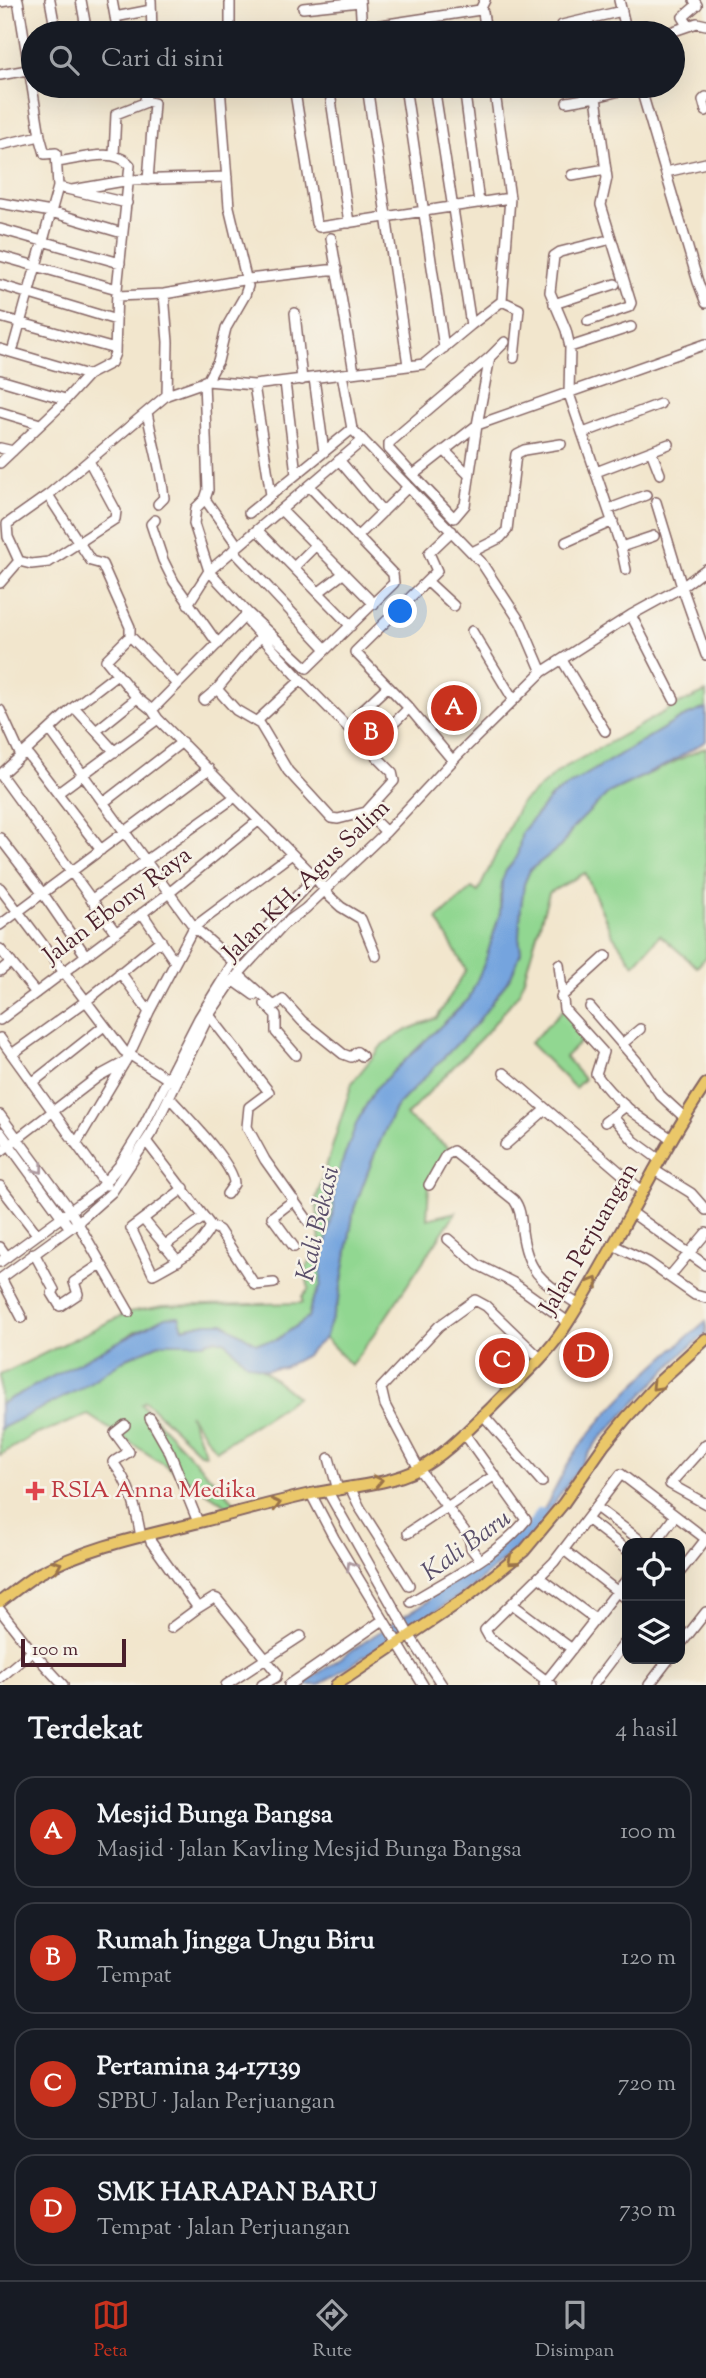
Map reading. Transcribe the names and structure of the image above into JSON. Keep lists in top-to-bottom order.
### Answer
{
  "streets": {
    "main road": ["Jalan Perjuangan"],
    "street": ["Jalan KH. Agus Salim", "Jalan Ebony Raya"]
  },
  "one_way": ["Jalan Perjuangan"],
  "water": ["Kali Bekasi", "Kali Baru"],
  "places": {
    "health": ["RSIA Anna Medika"]
  },
  "scale_bar": "100 m",
  "page": {
    "search": "Cari di sini",
    "pins": [
      "A",
      "B",
      "D",
      "C"
    ],
    "scale": "100 m",
    "heading": ["Terdekat", "4 hasil"],
    "list": [
      {
        "mark": "A",
        "name": "Mesjid Bunga Bangsa",
        "note": "Masjid · Jalan Kavling Mesjid Bunga Bangsa",
        "value": "100 m"
      },
      {
        "mark": "B",
        "name": "Rumah Jingga Ungu Biru",
        "note": "Tempat",
        "value": "120 m"
      },
      {
        "mark": "C",
        "name": "Pertamina 34-17139",
        "note": "SPBU · Jalan Perjuangan",
        "value": "720 m"
      },
      {
        "mark": "D",
        "name": "SMK HARAPAN BARU",
        "note": "Tempat · Jalan Perjuangan",
        "value": "730 m"
      }
    ],
    "nav": ["Peta", "Rute", "Disimpan"]
  }
}
